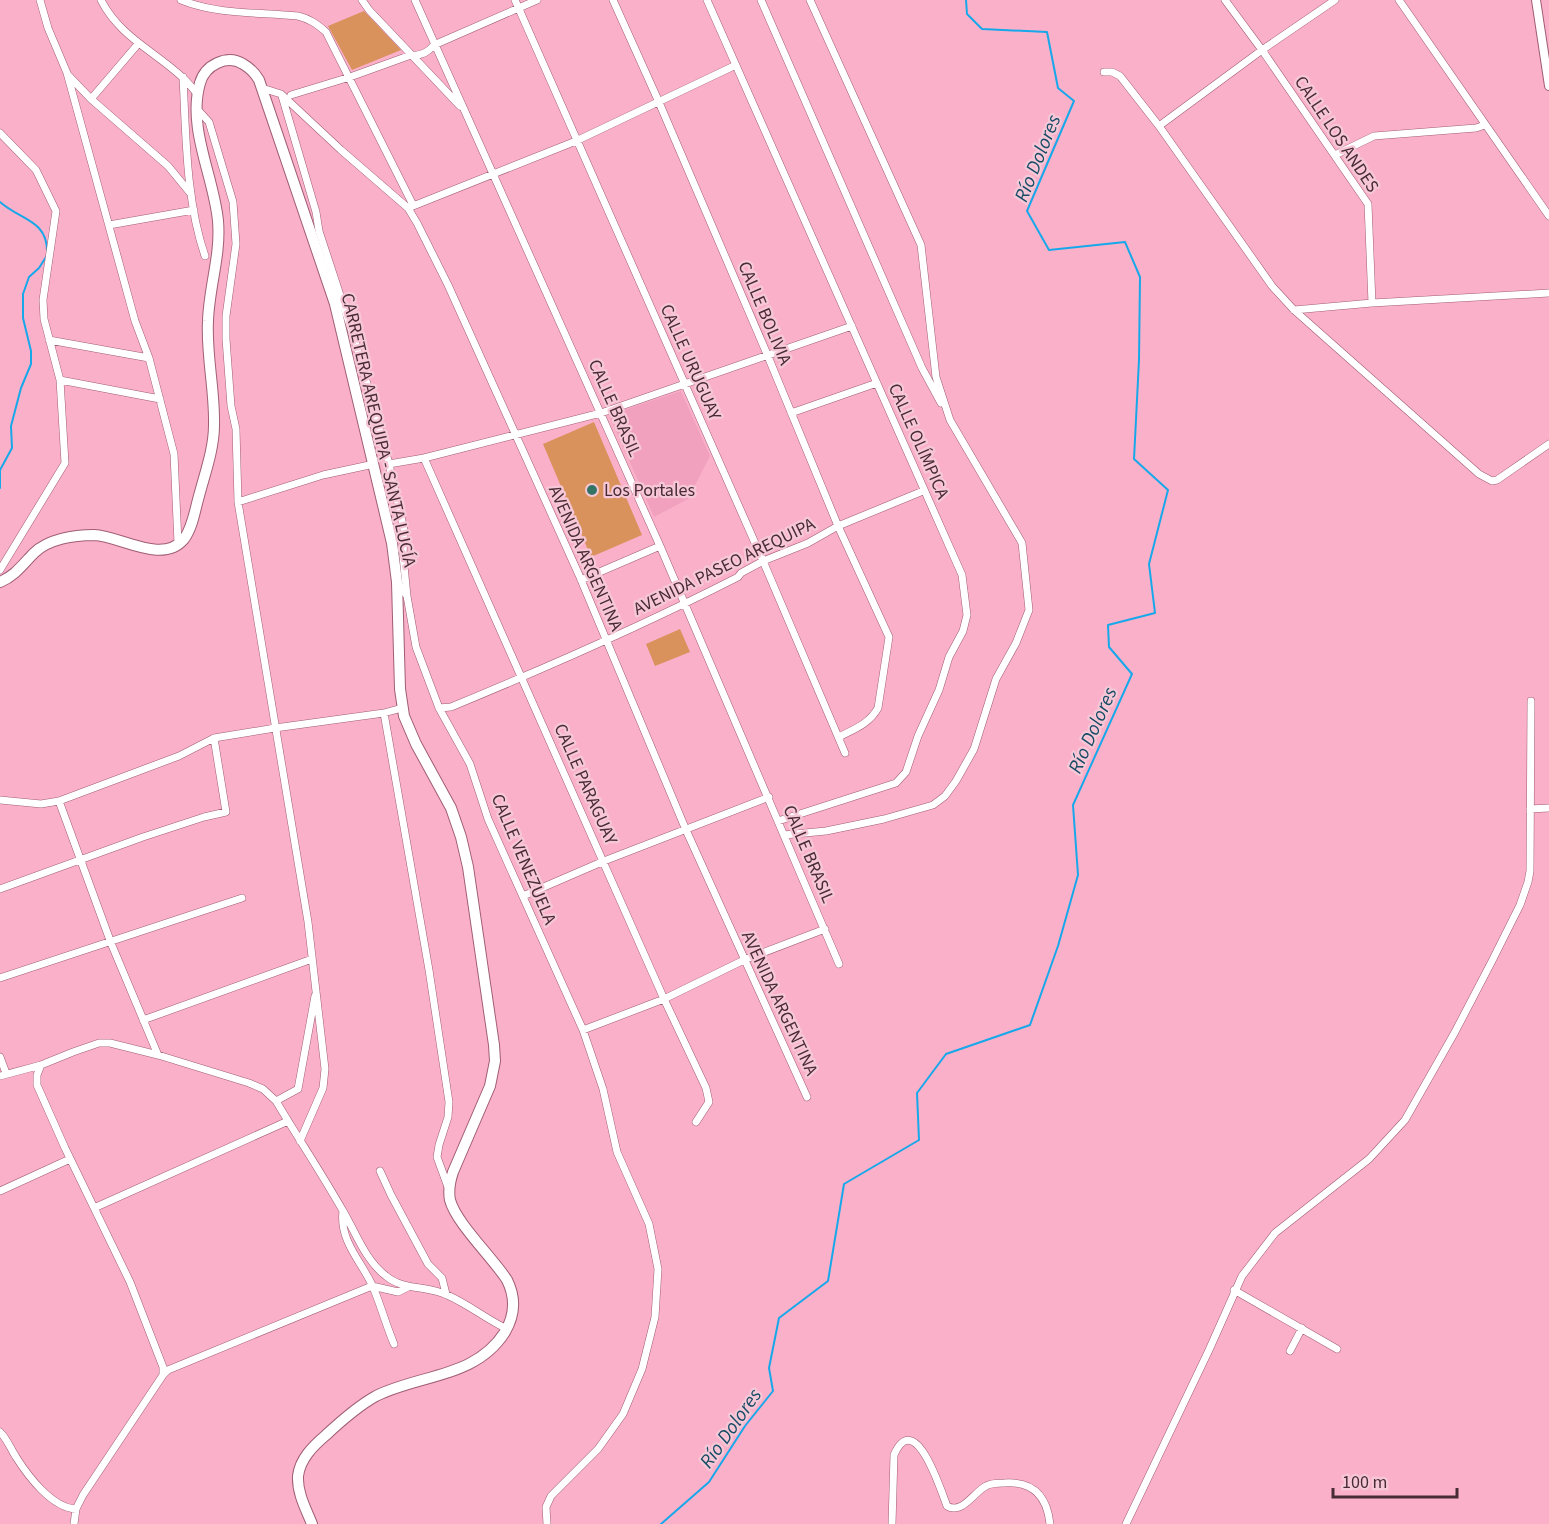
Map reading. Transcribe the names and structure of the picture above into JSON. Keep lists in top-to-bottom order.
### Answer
{
  "streets": {
    "main road": ["CARRETERA AREQUIPA - SANTA LUCÍA"],
    "street": [
      "CALLE LOS ANDES",
      "CALLE BOLIVIA",
      "CALLE URUGUAY",
      "CALLE BRASIL",
      "CALLE OLÍMPICA",
      "AVENIDA ARGENTINA",
      "AVENIDA PASEO AREQUIPA",
      "CALLE PARAGUAY",
      "CALLE VENEZUELA"
    ]
  },
  "crossings": [
    ["CALLE BOLIVIA", "CALLE URUGUAY"],
    ["CALLE BOLIVIA", "AVENIDA PASEO AREQUIPA"],
    ["CALLE URUGUAY", "AVENIDA PASEO AREQUIPA"],
    ["CALLE BRASIL", "CALLE OLÍMPICA"],
    ["CALLE BRASIL", "AVENIDA PASEO AREQUIPA"],
    ["CARRETERA AREQUIPA - SANTA LUCÍA", "AVENIDA ARGENTINA"],
    ["CARRETERA AREQUIPA - SANTA LUCÍA", "CALLE VENEZUELA"],
    ["CALLE OLÍMPICA", "AVENIDA PASEO AREQUIPA"],
    ["AVENIDA ARGENTINA", "AVENIDA PASEO AREQUIPA"],
    ["AVENIDA PASEO AREQUIPA", "CALLE PARAGUAY"],
    ["AVENIDA PASEO AREQUIPA", "CALLE VENEZUELA"]
  ],
  "water": ["Río Dolores"],
  "places": ["Los Portales"],
  "scale_bar": "100 m"
}
